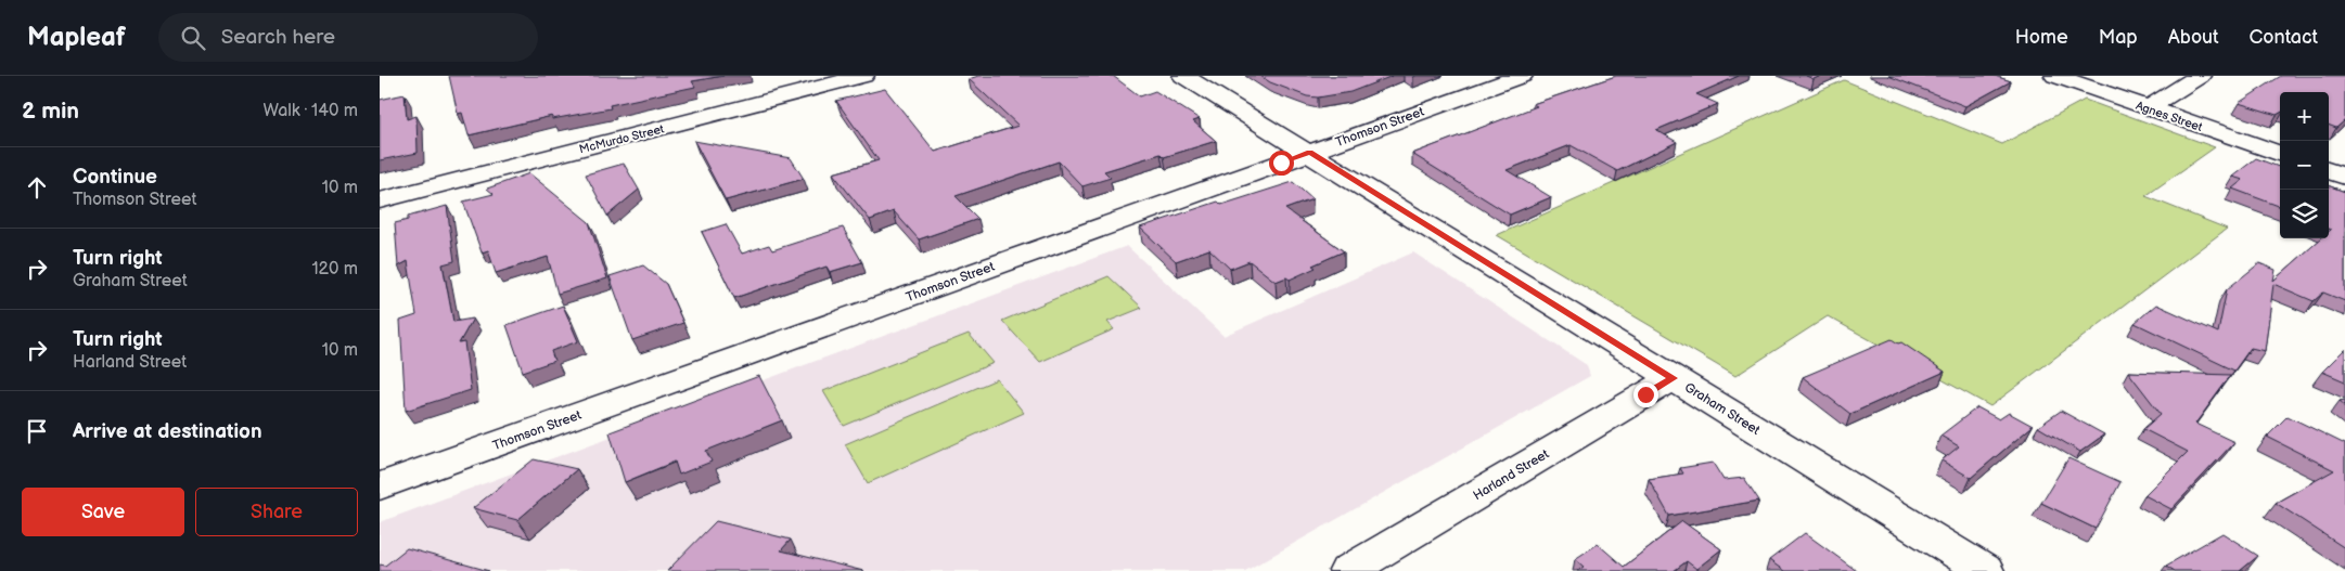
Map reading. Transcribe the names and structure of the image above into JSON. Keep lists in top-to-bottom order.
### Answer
{
  "streets": {
    "street": [
      "Agnes Street",
      "Thomson Street",
      "McMurdo Street",
      "Graham Street",
      "Harland Street"
    ]
  },
  "crossings": [
    ["Thomson Street", "Graham Street"],
    ["Graham Street", "Harland Street"]
  ],
  "page": {
    "header": "Mapleaf",
    "search": "Search here",
    "nav": [
      "Home",
      "Map",
      "About",
      "Contact"
    ],
    "heading": ["2 min", "Walk · 140 m"],
    "map_buttons": ["+", "−"],
    "list": [
      ["Continue", "Thomson Street", "10 m"],
      ["Turn right", "Graham Street", "120 m"],
      ["Turn right", "Harland Street", "10 m"],
      "Arrive at destination"
    ],
    "buttons": ["Save", "Share"]
  }
}
